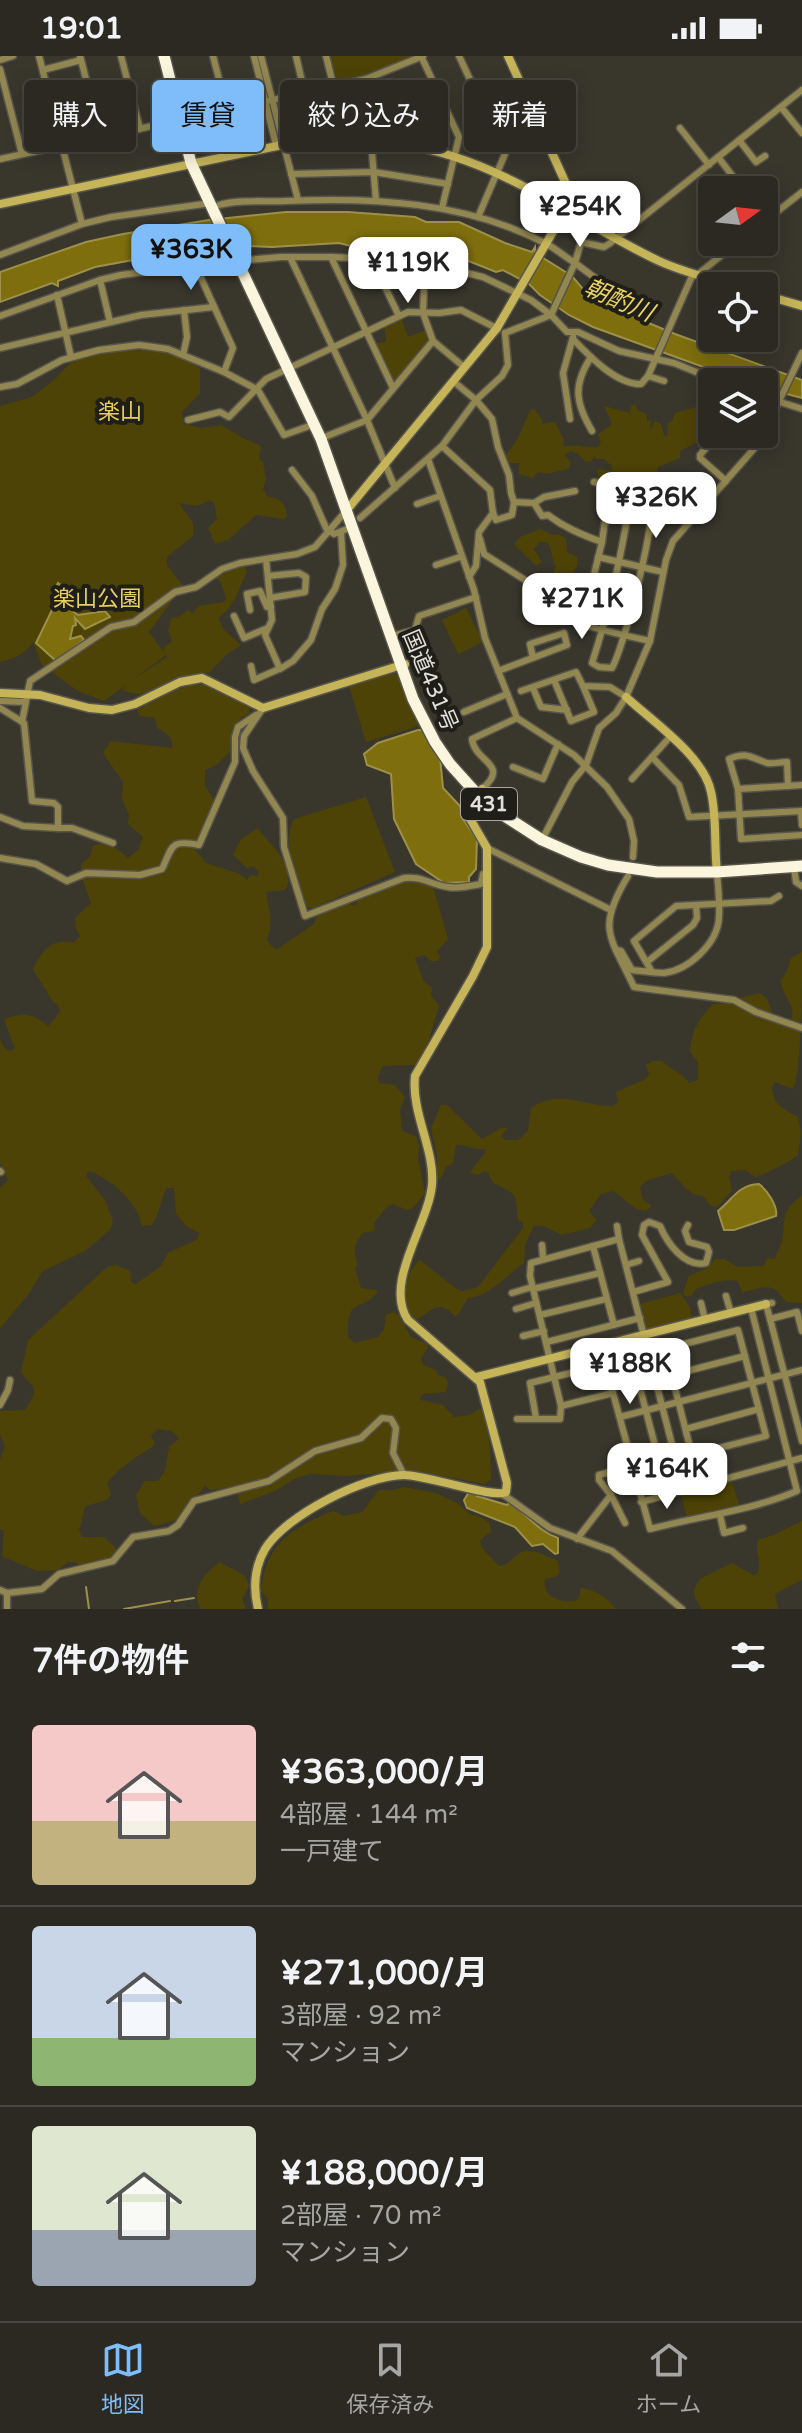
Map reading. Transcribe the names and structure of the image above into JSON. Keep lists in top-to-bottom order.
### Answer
{
  "streets": {
    "highway": ["国道431号", "431"]
  },
  "crossings": [
    ["国道431号", "431"]
  ],
  "water": ["朝酌川"],
  "parks": ["楽山", "楽山公園"],
  "north": "right",
  "page": {
    "status": "19:01",
    "chip": [
      "購入",
      "賃貸",
      "絞り込み",
      "新着"
    ],
    "price": [
      "¥254K",
      "¥363K",
      "¥119K",
      "¥326K",
      "¥271K",
      "¥188K",
      "¥164K"
    ],
    "heading": "7件の物件",
    "list": [
      {
        "name": "¥363,000/月",
        "note": "4部屋 · 144 m² · 一戸建て"
      },
      {
        "name": "¥271,000/月",
        "note": "3部屋 · 92 m² · マンション"
      },
      {
        "name": "¥188,000/月",
        "note": "2部屋 · 70 m² · マンション"
      }
    ],
    "tabs": ["地図", "保存済み", "ホーム"]
  }
}
